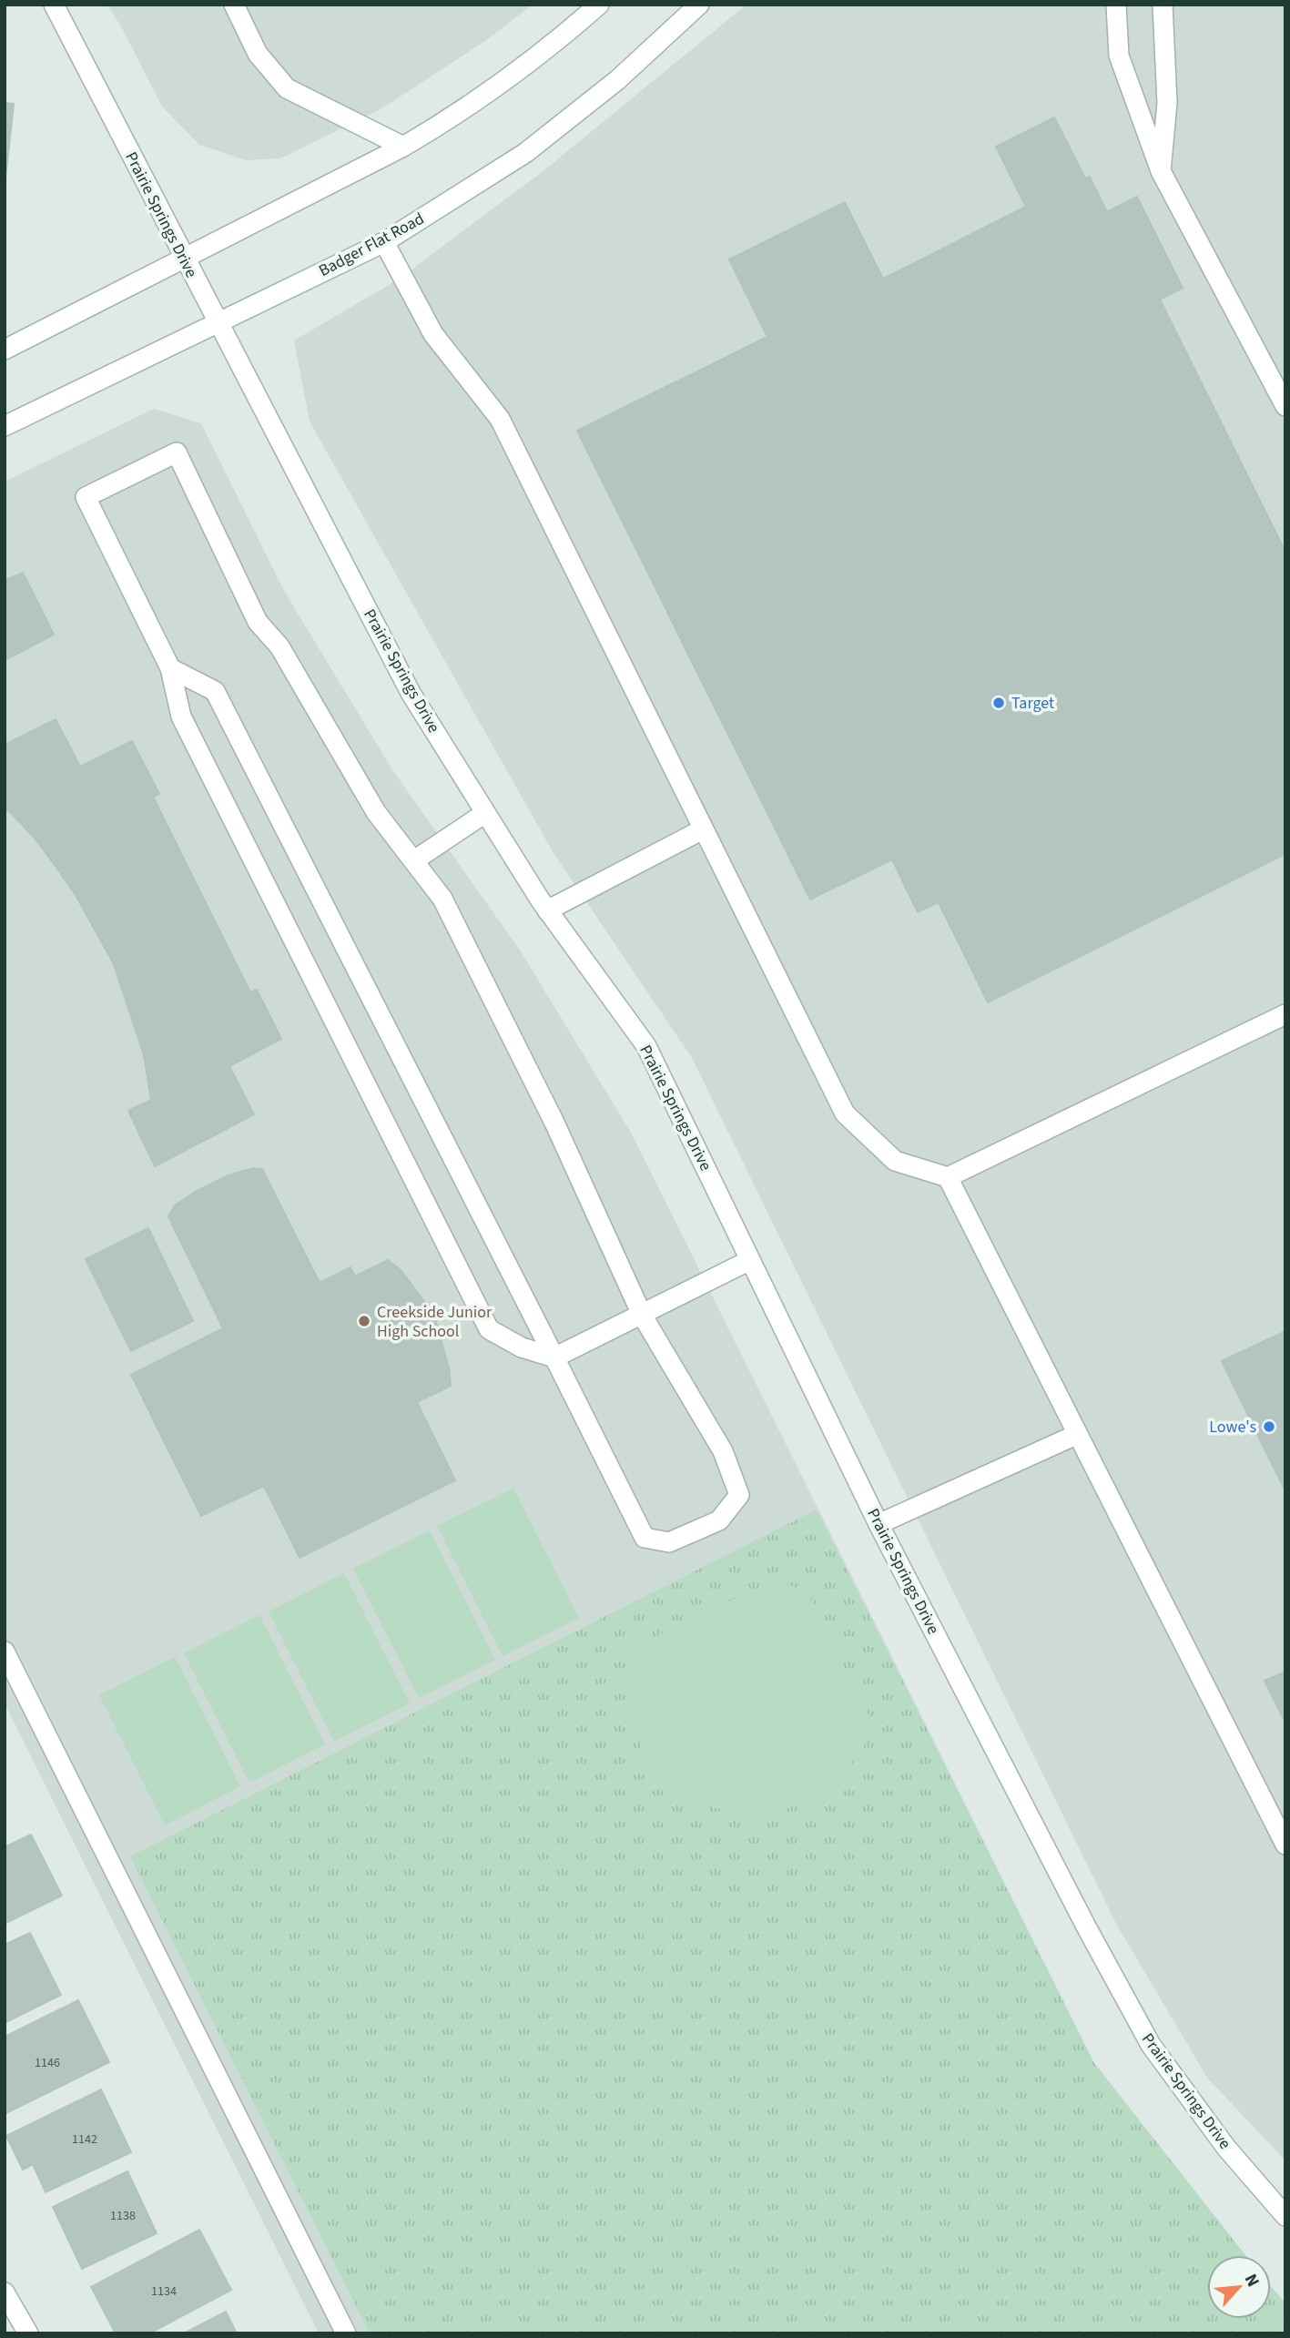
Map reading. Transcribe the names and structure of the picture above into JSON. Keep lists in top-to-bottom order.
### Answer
{
  "streets": {
    "street": ["Prairie Springs Drive", "Badger Flat Road"]
  },
  "crossings": [
    ["Prairie Springs Drive", "Badger Flat Road"]
  ],
  "places": ["Target", "Creekside Junior High School", "Lowe's"],
  "house_numbers": [
    "1146",
    "1142",
    "1138",
    "1134"
  ],
  "north": "top right"
}
